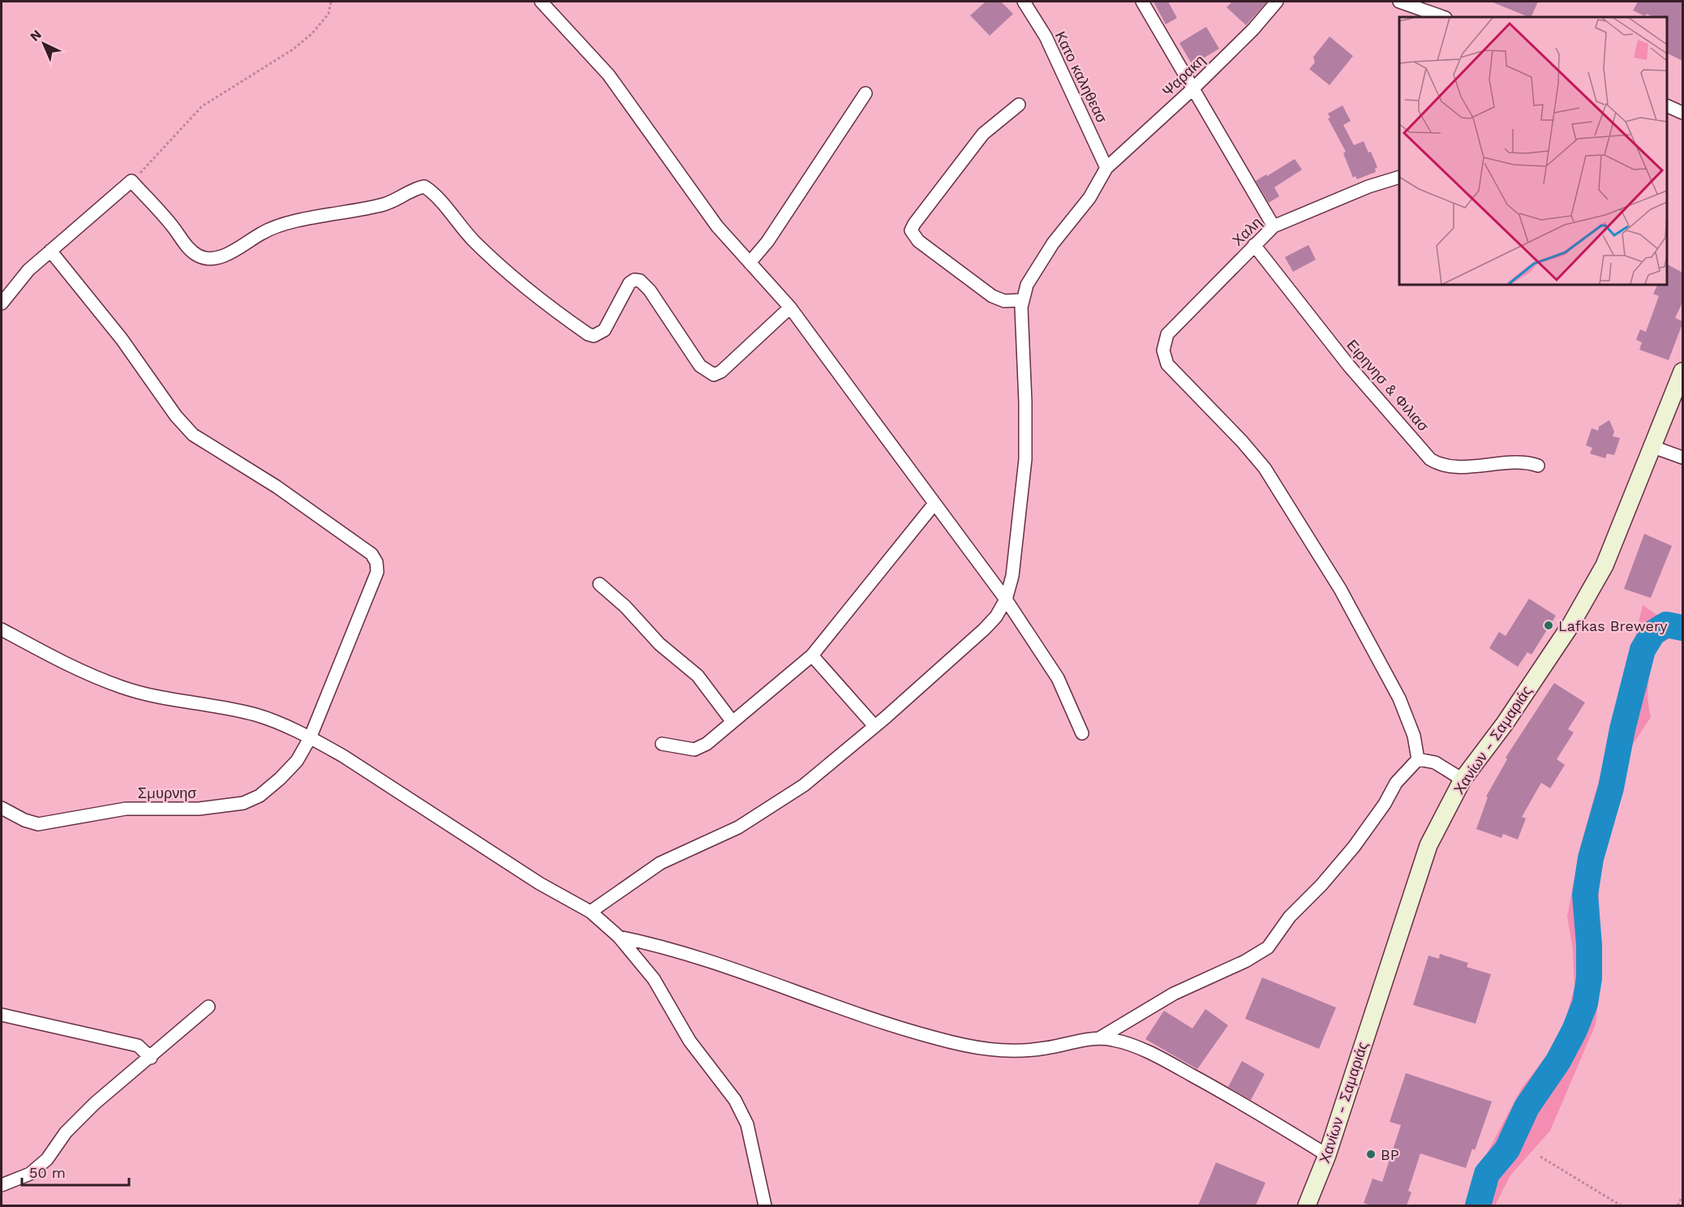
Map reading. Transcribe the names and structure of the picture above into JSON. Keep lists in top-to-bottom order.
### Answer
{
  "streets": {
    "main road": ["Χανίων - Σαμαριάς"],
    "street": [
      "Ψαρακη",
      "Κατο καληθεασ",
      "Χαλη",
      "Ειρηνησ & Φιλιασ",
      "Σμυρνησ"
    ]
  },
  "crossings": [
    ["Ψαρακη", "Κατο καληθεασ"],
    ["Χαλη", "Ειρηνησ & Φιλιασ"]
  ],
  "places": ["Lafkas Brewery", "BP"],
  "scale_bar": "50 m",
  "north": "top left"
}
